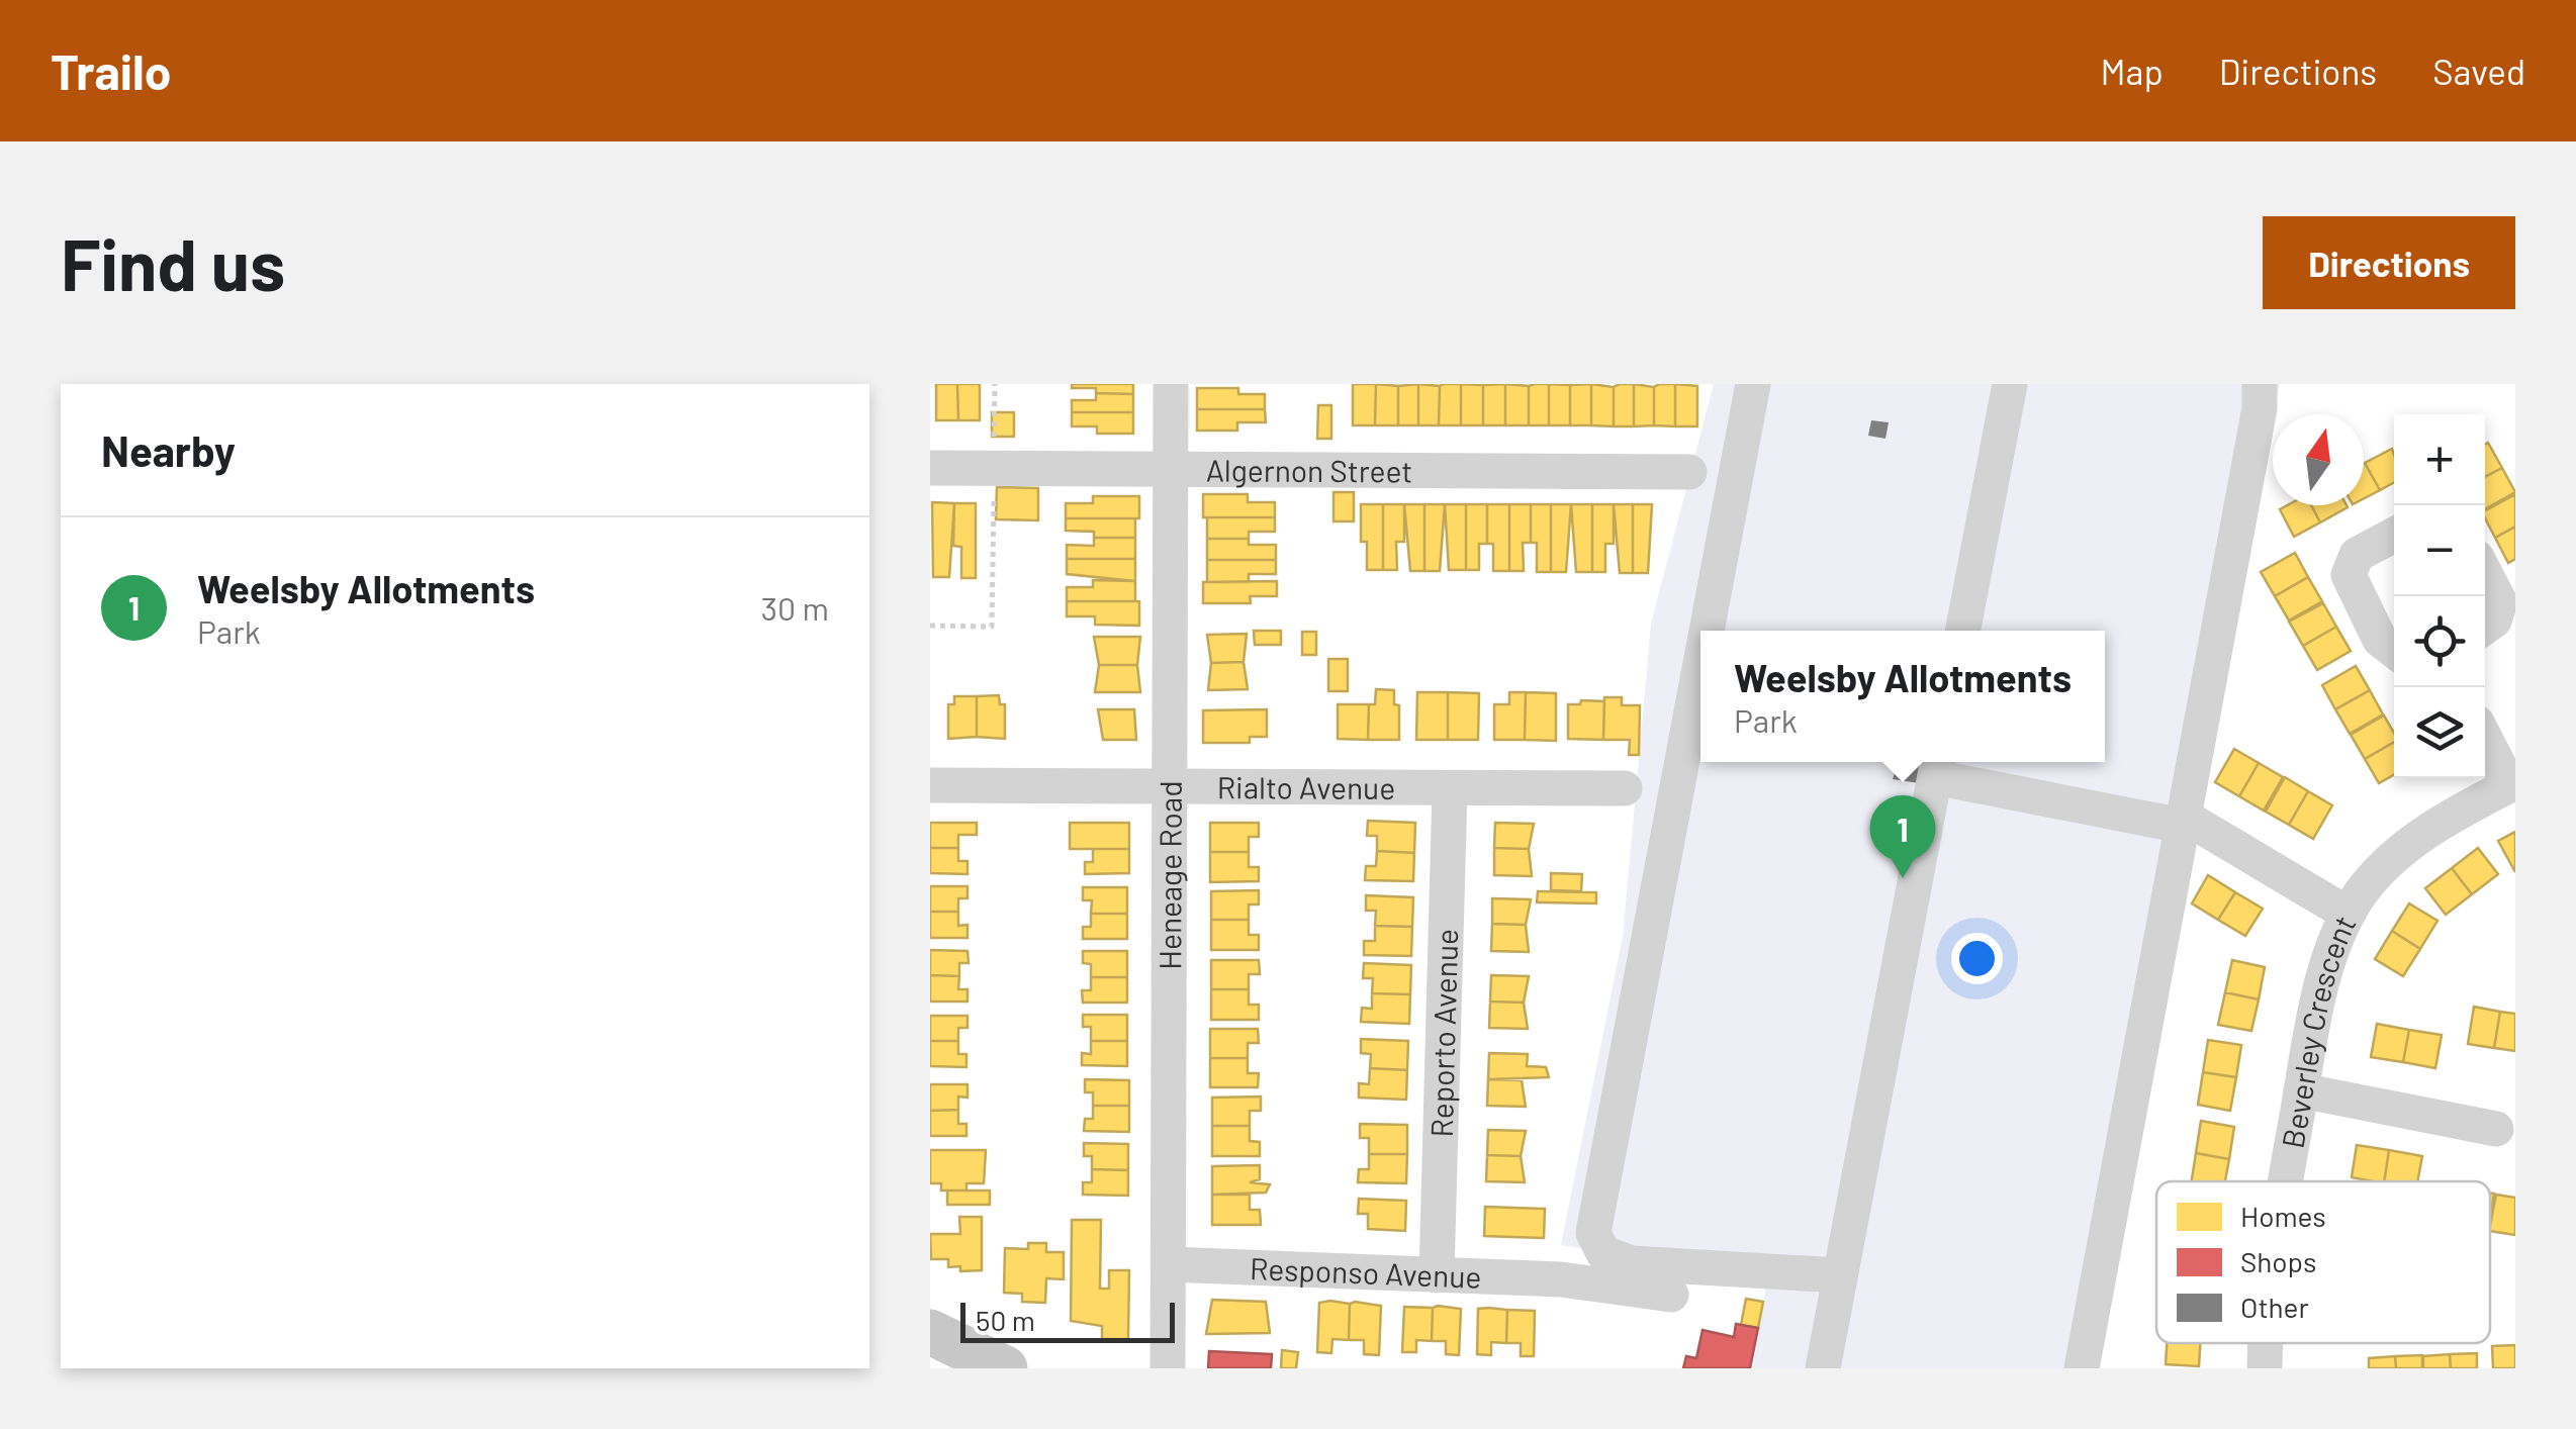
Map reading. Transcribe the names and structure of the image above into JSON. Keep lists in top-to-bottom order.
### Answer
{
  "streets": {
    "street": [
      "Algernon Street",
      "Rialto Avenue",
      "Heneage Road",
      "Reporto Avenue",
      "Beverley Crescent",
      "Responso Avenue"
    ]
  },
  "crossings": [
    ["Algernon Street", "Heneage Road"],
    ["Rialto Avenue", "Heneage Road"],
    ["Rialto Avenue", "Reporto Avenue"],
    ["Heneage Road", "Responso Avenue"],
    ["Reporto Avenue", "Responso Avenue"]
  ],
  "legend": ["Homes", "Shops", "Other"],
  "scale_bar": "50 m",
  "north": "top",
  "page": {
    "header": "Trailo",
    "nav": ["Map", "Directions", "Saved"],
    "buttons": "Directions",
    "title": "Find us",
    "heading": "Nearby",
    "map_buttons": ["+", "−"],
    "list": [
      {
        "mark": "1",
        "name": "Weelsby Allotments",
        "note": "Park",
        "value": "30 m"
      }
    ],
    "popup": ["Weelsby Allotments", "Park"],
    "pins": "1",
    "scale": "50 m"
  }
}
